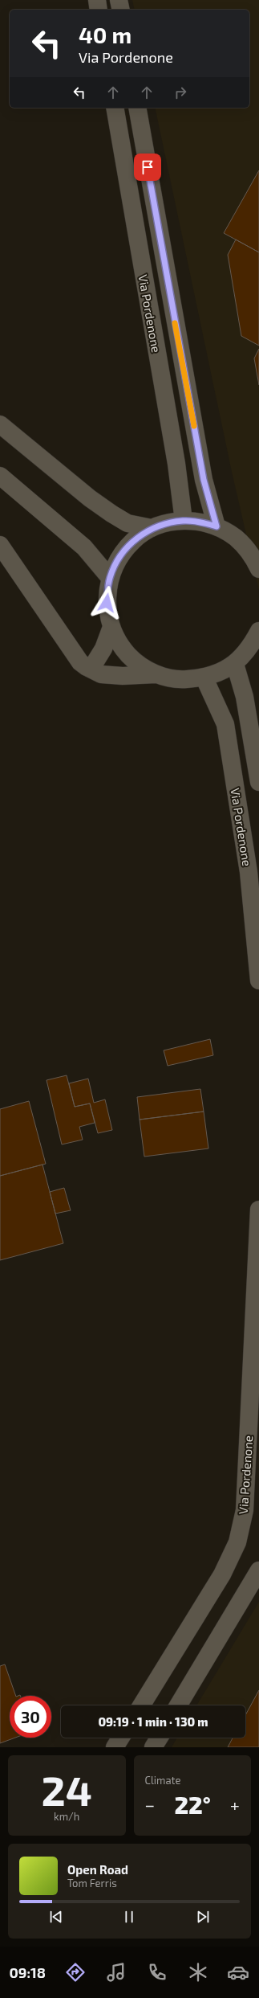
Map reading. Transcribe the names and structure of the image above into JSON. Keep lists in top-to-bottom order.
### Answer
{
  "streets": {
    "street": ["Via Pordenone"]
  },
  "page": {
    "turn": ["40 m", "Via Pordenone"],
    "limit": "30",
    "trip": "09:19 · 1 min · 130 m",
    "tile": [
      ["24", "km/h"],
      "Climate"
    ],
    "heat": ["−", "22°", "+"],
    "song": ["Open Road", "Tom Ferris"],
    "tabs": "09:18"
  }
}
